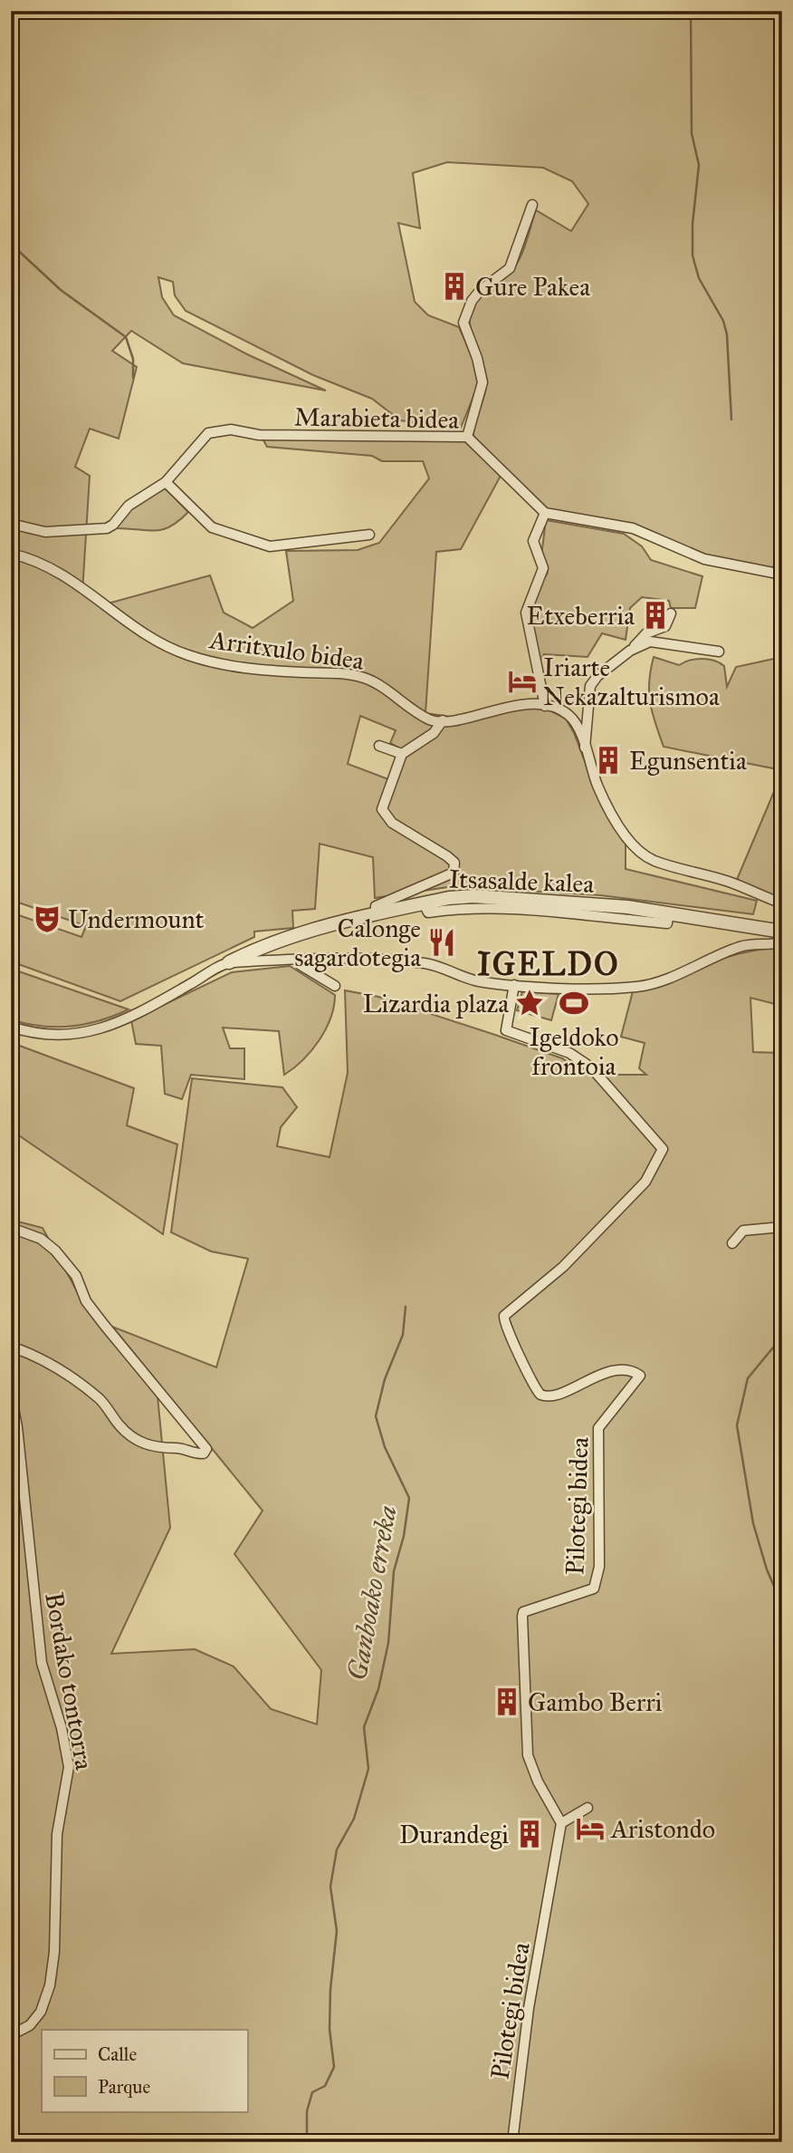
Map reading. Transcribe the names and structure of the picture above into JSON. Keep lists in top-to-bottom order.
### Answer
{
  "streets": {
    "street": [
      "Marabieta bidea",
      "Arritxulo bidea",
      "Itsasalde kalea",
      "Pilotegi bidea",
      "Bordako tontorra"
    ]
  },
  "districts": ["IGELDO"],
  "water": ["Ganboako erreka"],
  "places": {
    "building": [
      "Gure Pakea",
      "Etxeberria",
      "Egunsentia",
      "Gambo Berri",
      "Durandegi"
    ],
    "hotel": ["Iriarte Nekazalturismoa", "Aristondo"],
    "theatre": ["Undermount"],
    "restaurant": ["Calonge sagardotegia"],
    "place": ["Lizardia plaza"],
    "sports": ["Igeldoko frontoia"]
  },
  "legend": ["Calle", "Parque"]
}
